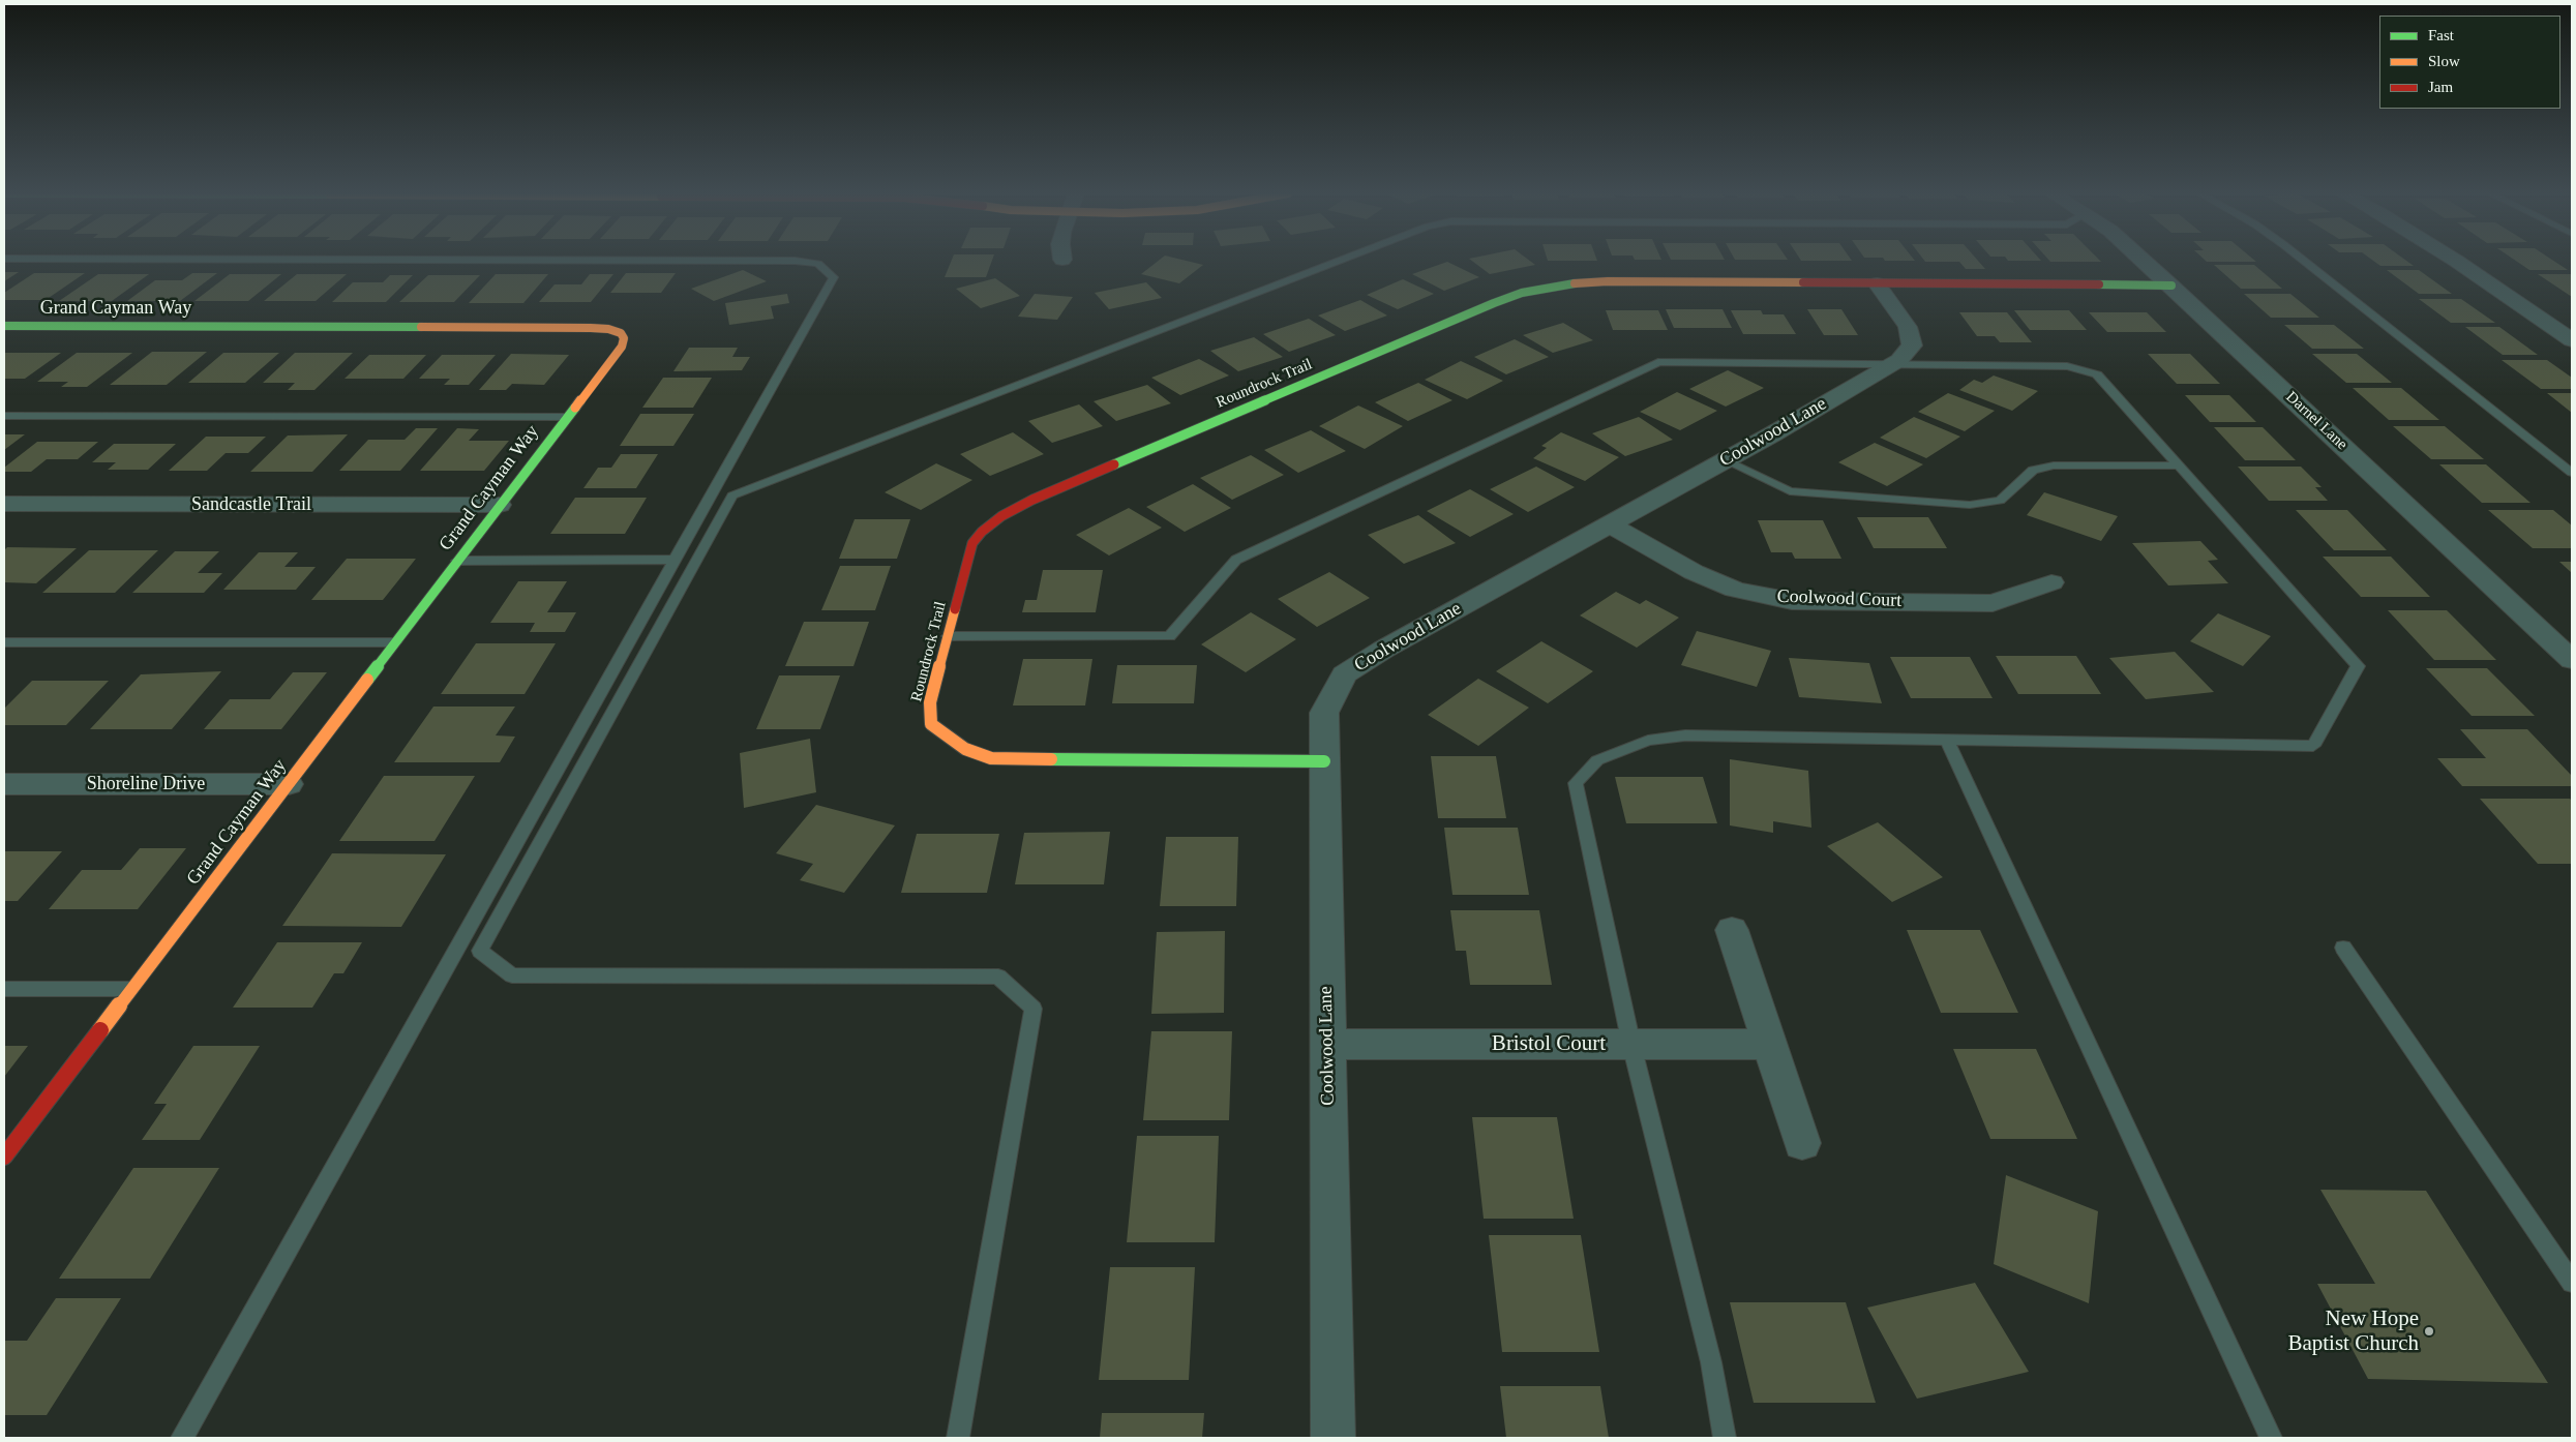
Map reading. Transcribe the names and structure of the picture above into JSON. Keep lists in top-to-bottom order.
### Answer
{
  "streets": {
    "street": [
      "Grand Cayman Way",
      "Roundrock Trail",
      "Darnel Lane",
      "Coolwood Lane",
      "Sandcastle Trail",
      "Coolwood Court",
      "Shoreline Drive",
      "Bristol Court"
    ]
  },
  "crossings": [
    ["Grand Cayman Way", "Sandcastle Trail"],
    ["Grand Cayman Way", "Shoreline Drive"],
    ["Roundrock Trail", "Darnel Lane"],
    ["Roundrock Trail", "Coolwood Lane"],
    ["Coolwood Lane", "Coolwood Court"],
    ["Coolwood Lane", "Bristol Court"]
  ],
  "places": ["New Hope Baptist Church"],
  "legend": ["Fast", "Slow", "Jam"]
}
